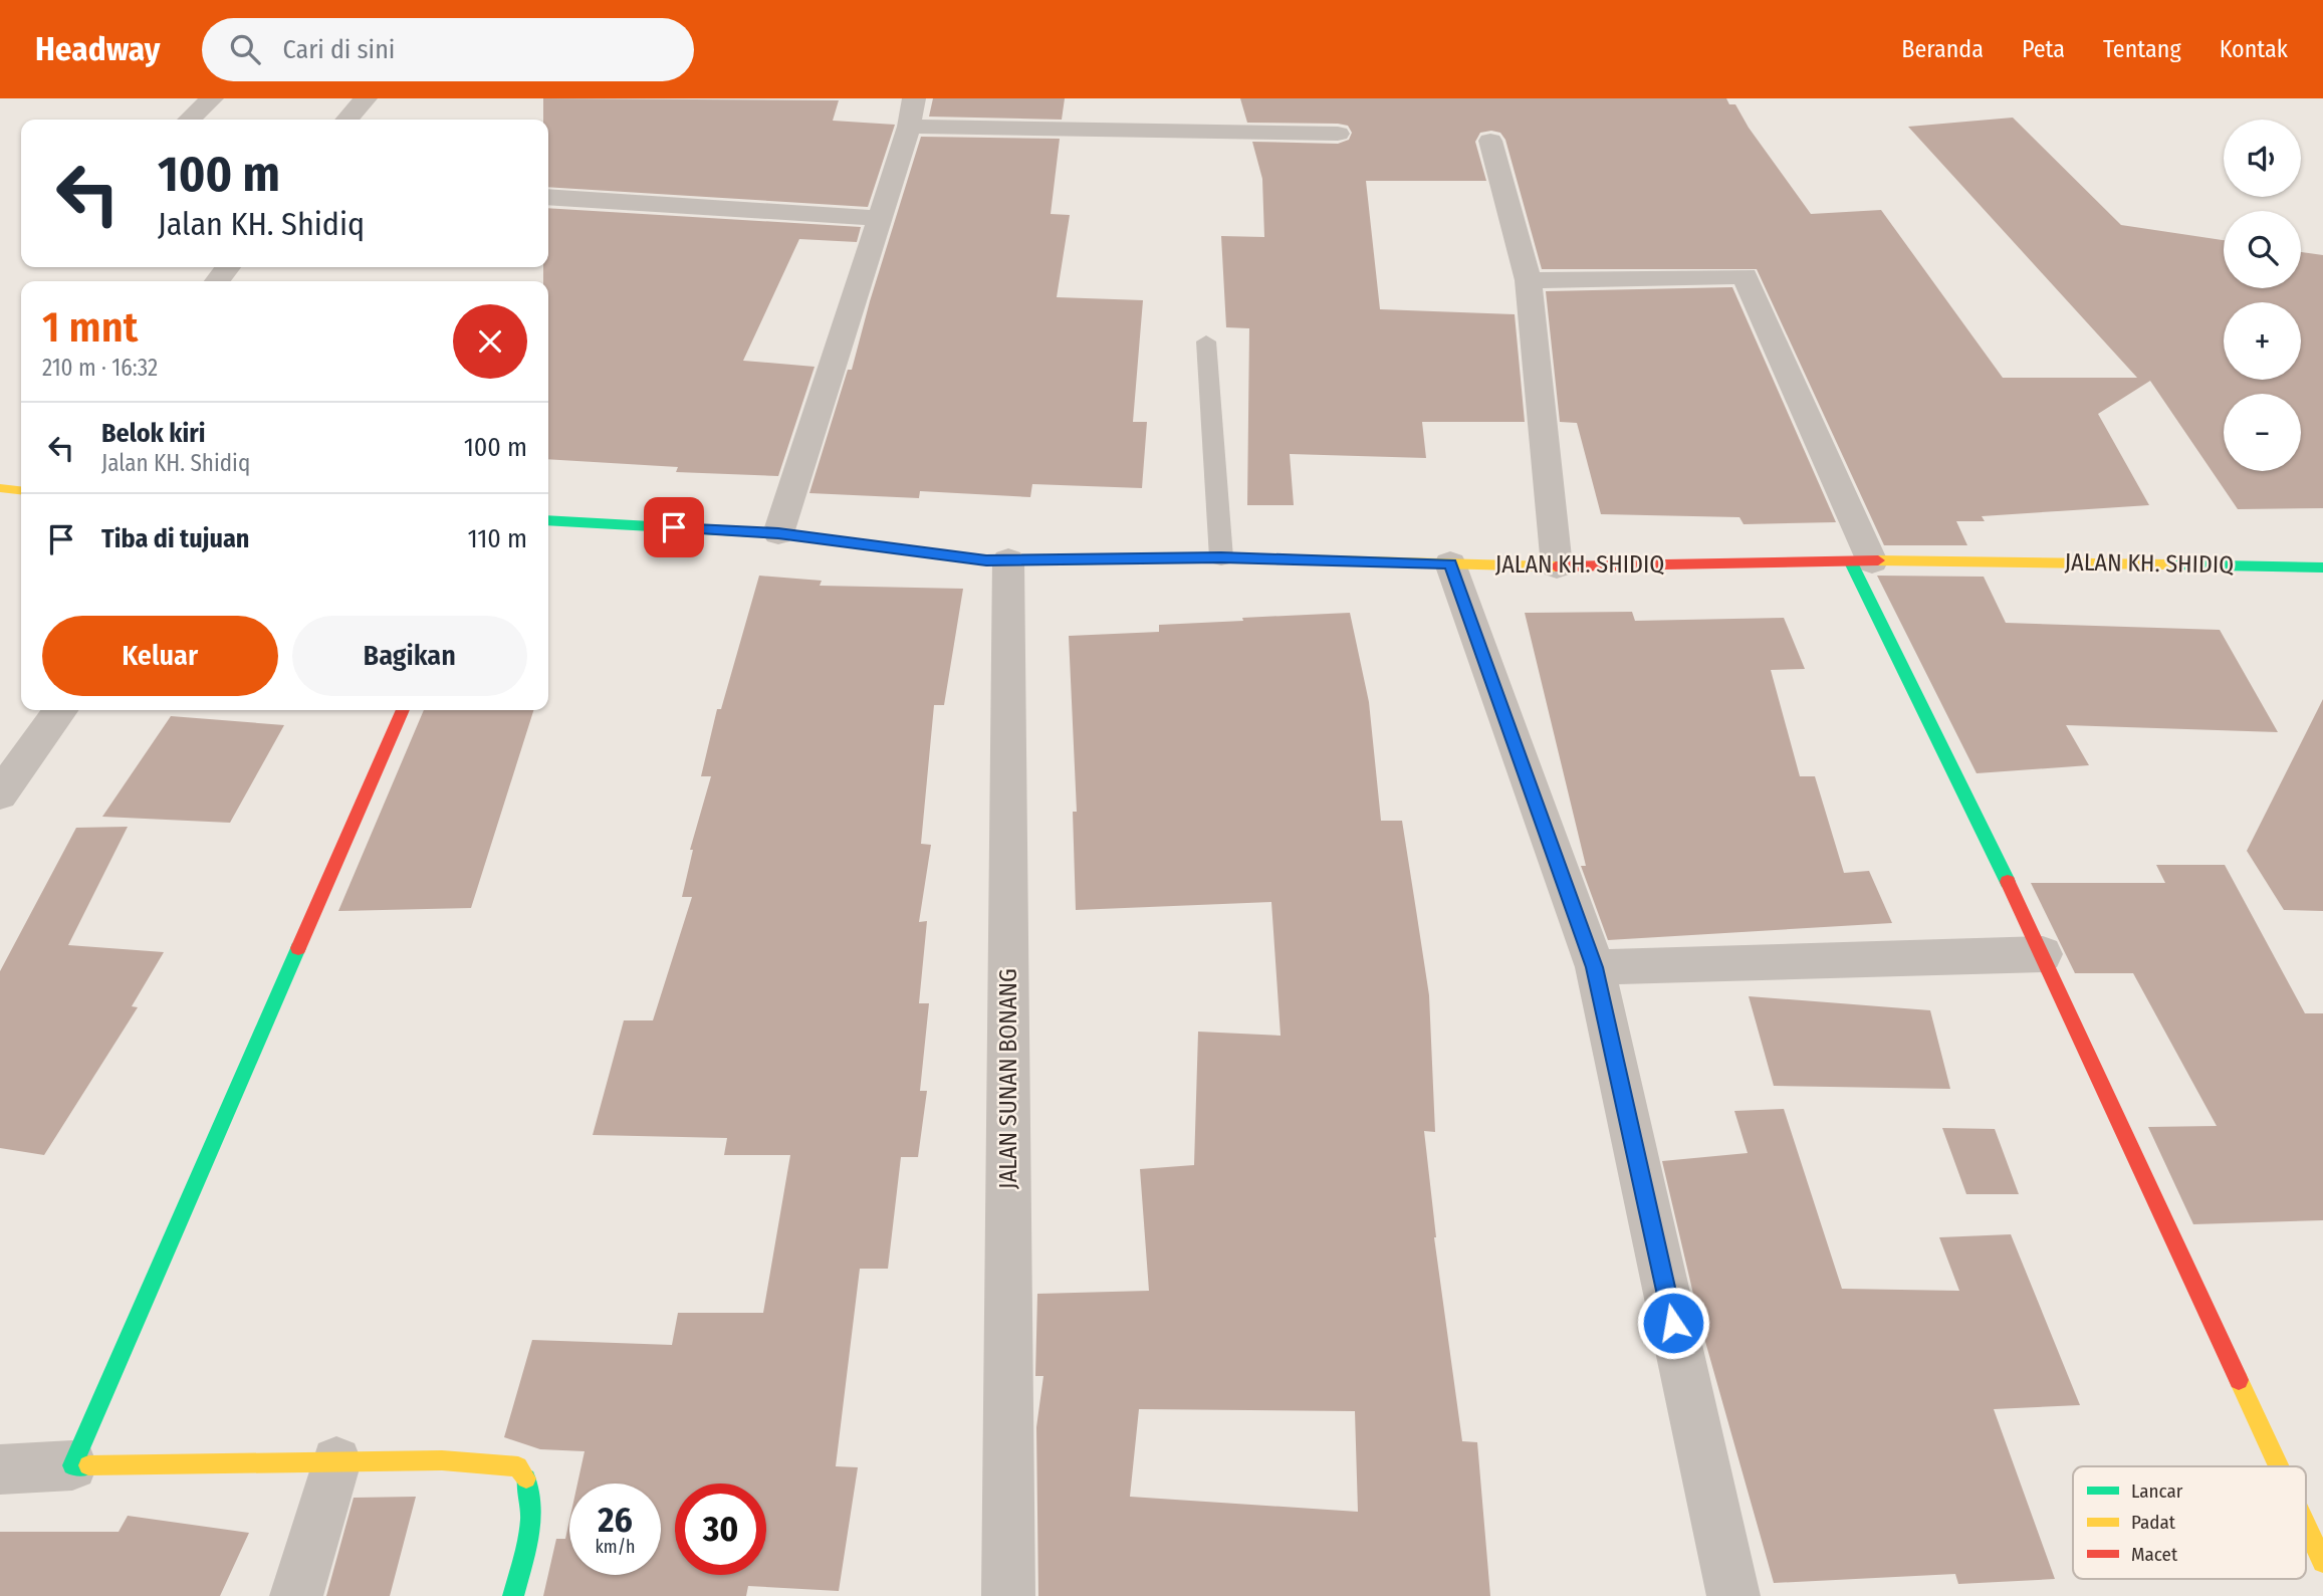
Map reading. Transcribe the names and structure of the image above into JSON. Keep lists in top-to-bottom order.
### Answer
{
  "streets": {
    "street": ["JALAN KH. SHIDIQ", "JALAN SUNAN BONANG"]
  },
  "crossings": [
    ["JALAN KH. SHIDIQ", "JALAN SUNAN BONANG"]
  ],
  "legend": ["Lancar", "Padat", "Macet"],
  "page": {
    "header": "Headway",
    "search": "Cari di sini",
    "nav": [
      "Beranda",
      "Peta",
      "Tentang",
      "Kontak"
    ],
    "map_buttons": ["+", "−"],
    "turn": ["100 m", "Jalan KH. Shidiq"],
    "heading": ["1 mnt", "210 m · 16:32"],
    "list": [
      {
        "name": "Belok kiri",
        "note": "Jalan KH. Shidiq",
        "value": "100 m"
      },
      {
        "name": "Tiba di tujuan",
        "value": "110 m"
      }
    ],
    "buttons": ["Keluar", "Bagikan"],
    "speed": "26 km/h",
    "limit": "30"
  }
}
